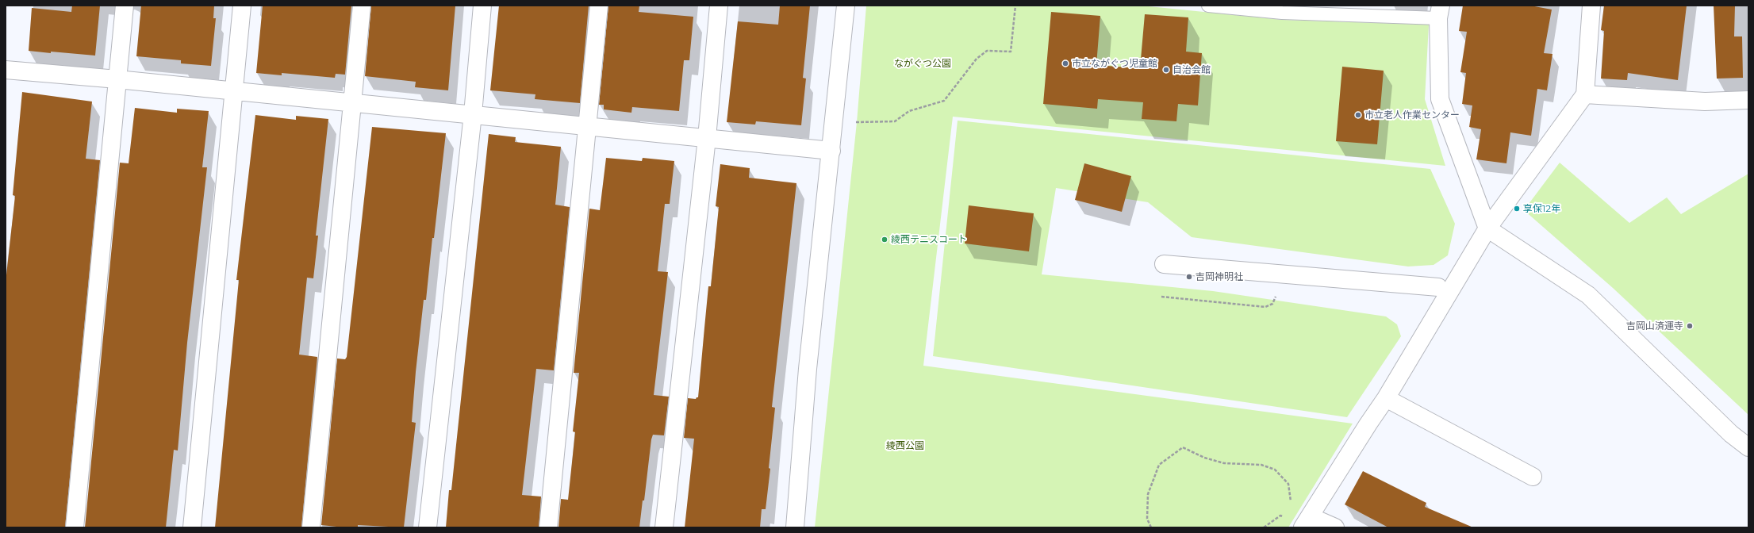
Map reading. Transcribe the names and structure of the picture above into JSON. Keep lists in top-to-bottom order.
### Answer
{
  "parks": ["ながぐつ公園", "綾西公園"],
  "places": [
    "市立ながぐつ児童館",
    "自治会館",
    "市立老人作業センター",
    "享保12年",
    "綾西テニスコート",
    "吉岡神明社",
    "吉岡山済運寺"
  ]
}
